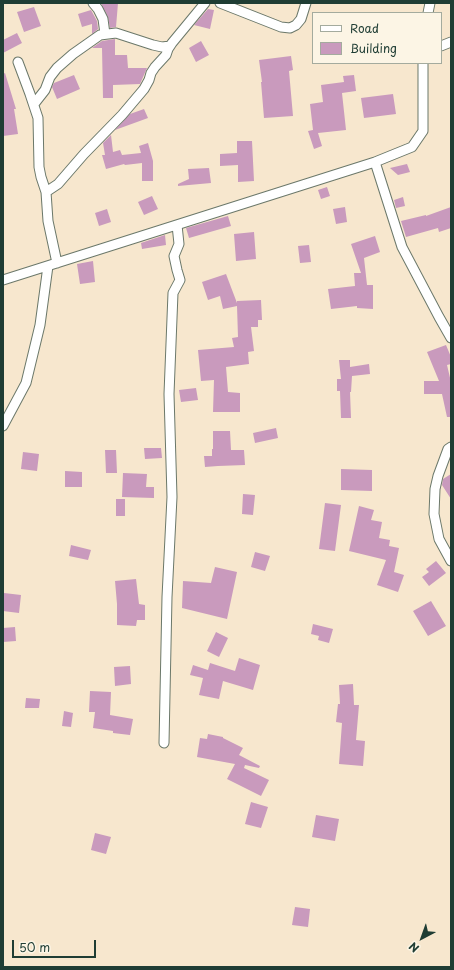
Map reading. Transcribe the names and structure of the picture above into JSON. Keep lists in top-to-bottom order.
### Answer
{
  "legend": ["Road", "Building"],
  "scale_bar": "50 m",
  "north": "bottom left"
}
